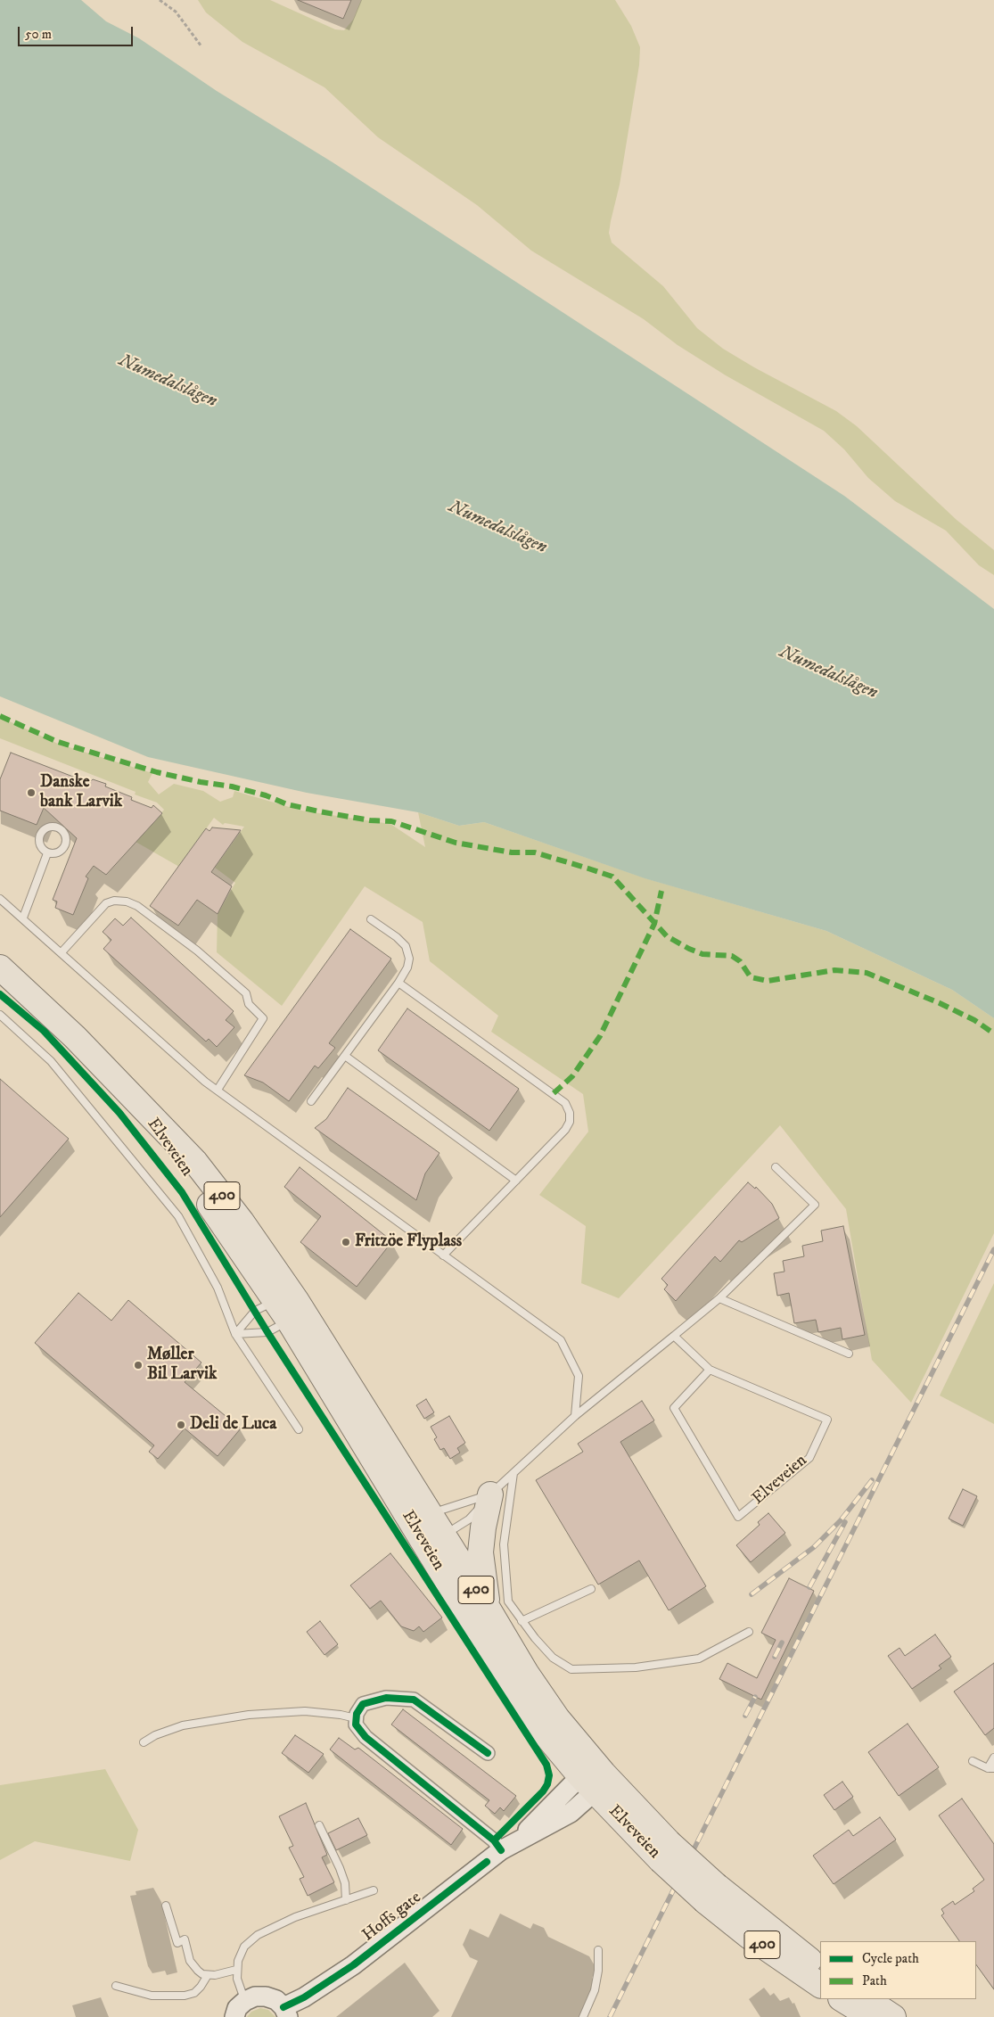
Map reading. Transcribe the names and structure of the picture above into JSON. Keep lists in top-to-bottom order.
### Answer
{
  "streets": {
    "highway": ["Elveveien", "400"],
    "main road": ["Hoffs gate"]
  },
  "crossings": [
    ["Elveveien", "400"],
    ["Elveveien", "Hoffs gate"]
  ],
  "water": ["Numedalslågen"],
  "places": [
    "Danske bank Larvik",
    "Fritzöe Flyplass",
    "Møller Bil Larvik",
    "Deli de Luca"
  ],
  "legend": ["Cycle path", "Path"],
  "scale_bar": "50 m"
}
